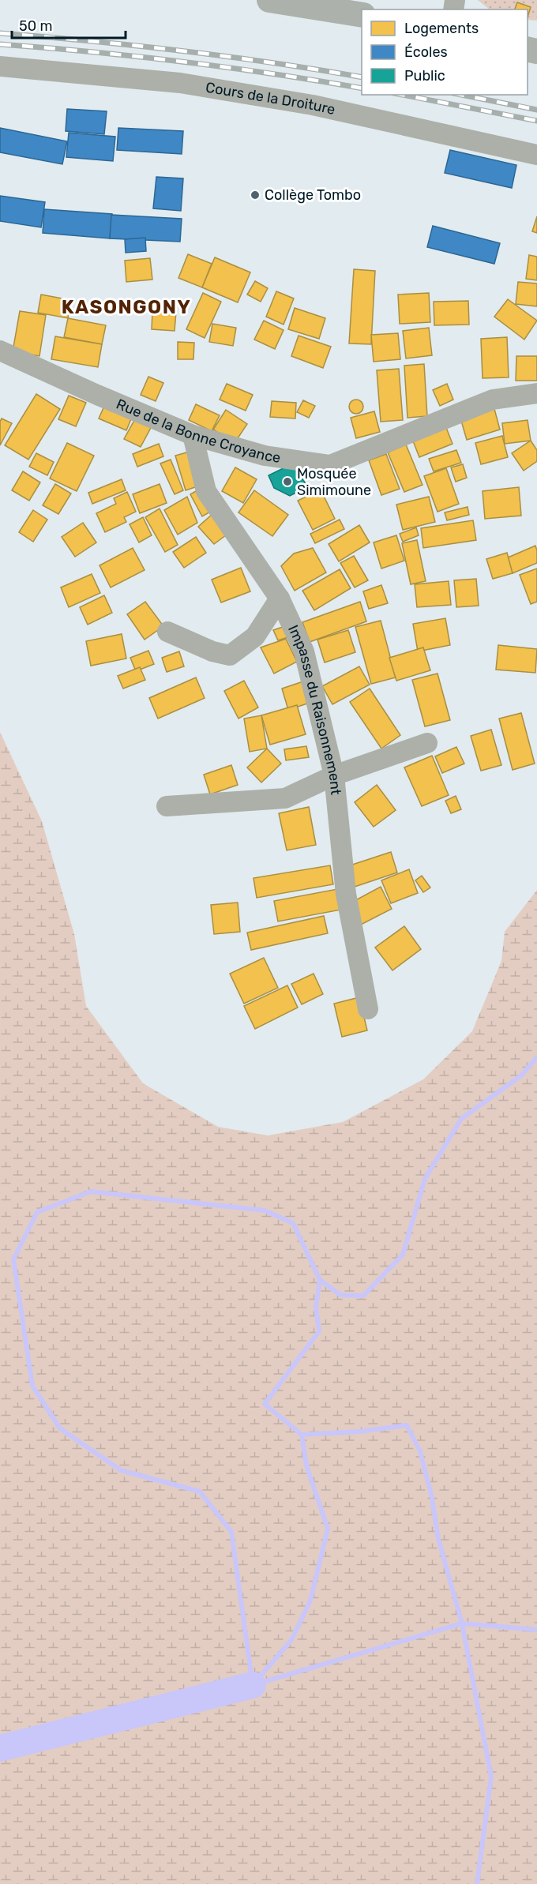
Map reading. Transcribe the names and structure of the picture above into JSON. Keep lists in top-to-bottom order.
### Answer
{
  "streets": {
    "street": ["Cours de la Droiture", "Rue de la Bonne Croyance", "Impasse du Raisonnement"]
  },
  "crossings": [
    ["Rue de la Bonne Croyance", "Impasse du Raisonnement"]
  ],
  "districts": ["KASONGONY"],
  "places": ["Collège Tombo", "Mosquée Simimoune"],
  "legend": ["Logements", "Écoles", "Public"],
  "scale_bar": "50 m"
}
